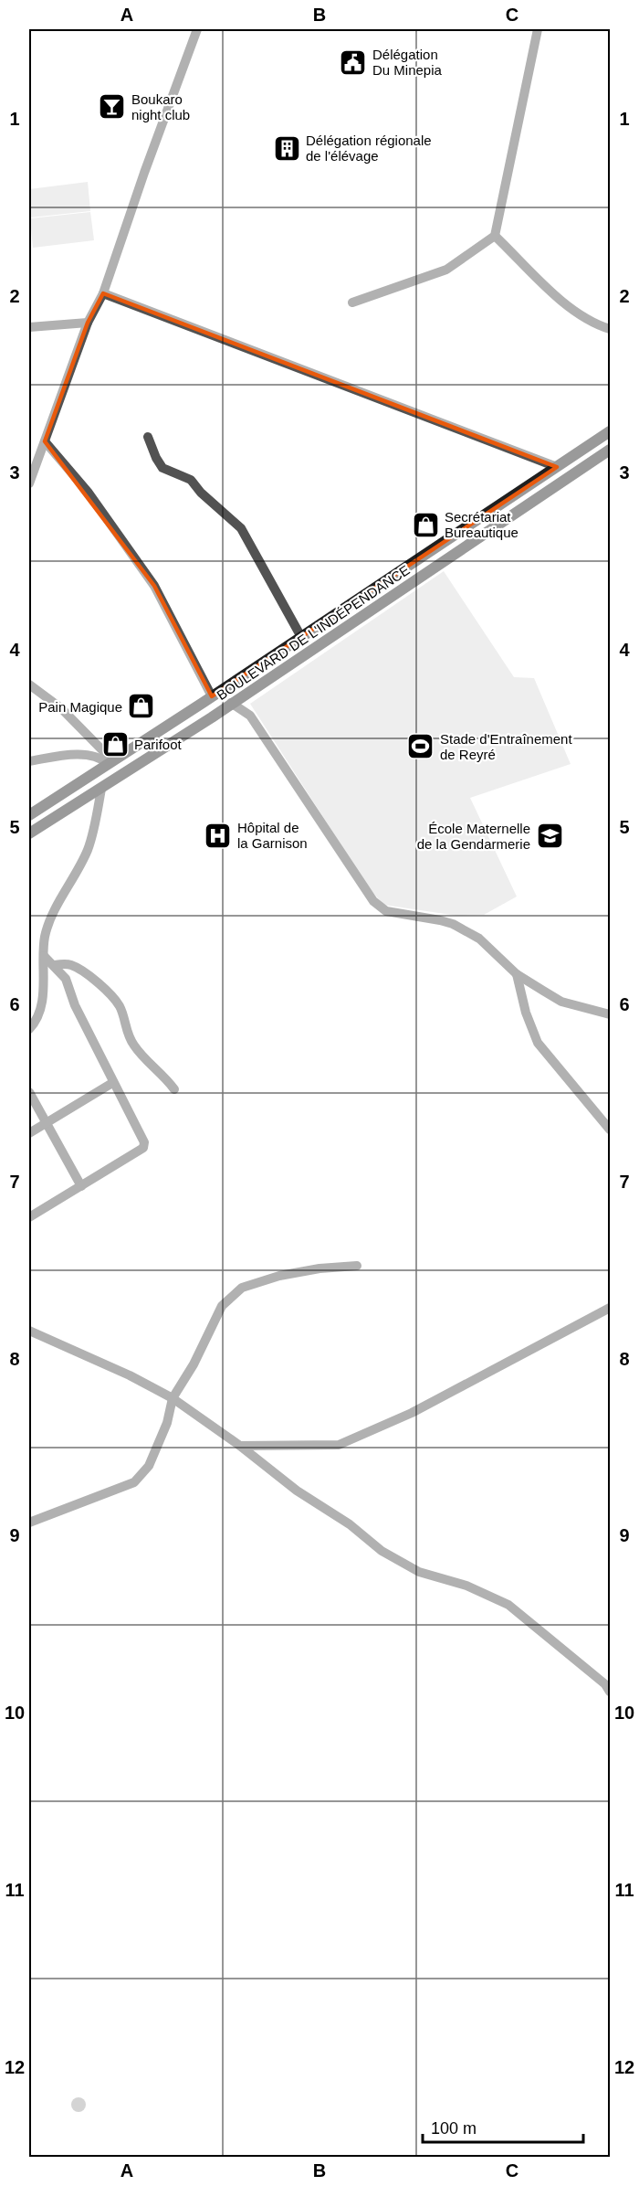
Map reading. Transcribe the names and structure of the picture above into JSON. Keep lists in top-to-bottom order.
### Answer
{
  "streets": {
    "main road": ["BOULEVARD DE L'INDÉPENDANCE"]
  },
  "places": {
    "public building": ["Délégation Du Minepia"],
    "bar": ["Boukaro night club"],
    "building": ["Délégation régionale de l'élévage"],
    "shop": ["Secrétariat Bureautique", "Pain Magique", "Parifoot"],
    "sports": ["Stade d'Entraînement de Reyré"],
    "hospital": ["Hôpital de la Garnison"],
    "school or university": ["École Maternelle de la Gendarmerie"]
  },
  "scale_bar": "100 m",
  "grid": {
    "columns": ["A", "B", "C"],
    "rows": [
      "1",
      "2",
      "3",
      "4",
      "5",
      "6",
      "7",
      "8",
      "9",
      "10",
      "11",
      "12"
    ]
  }
}
